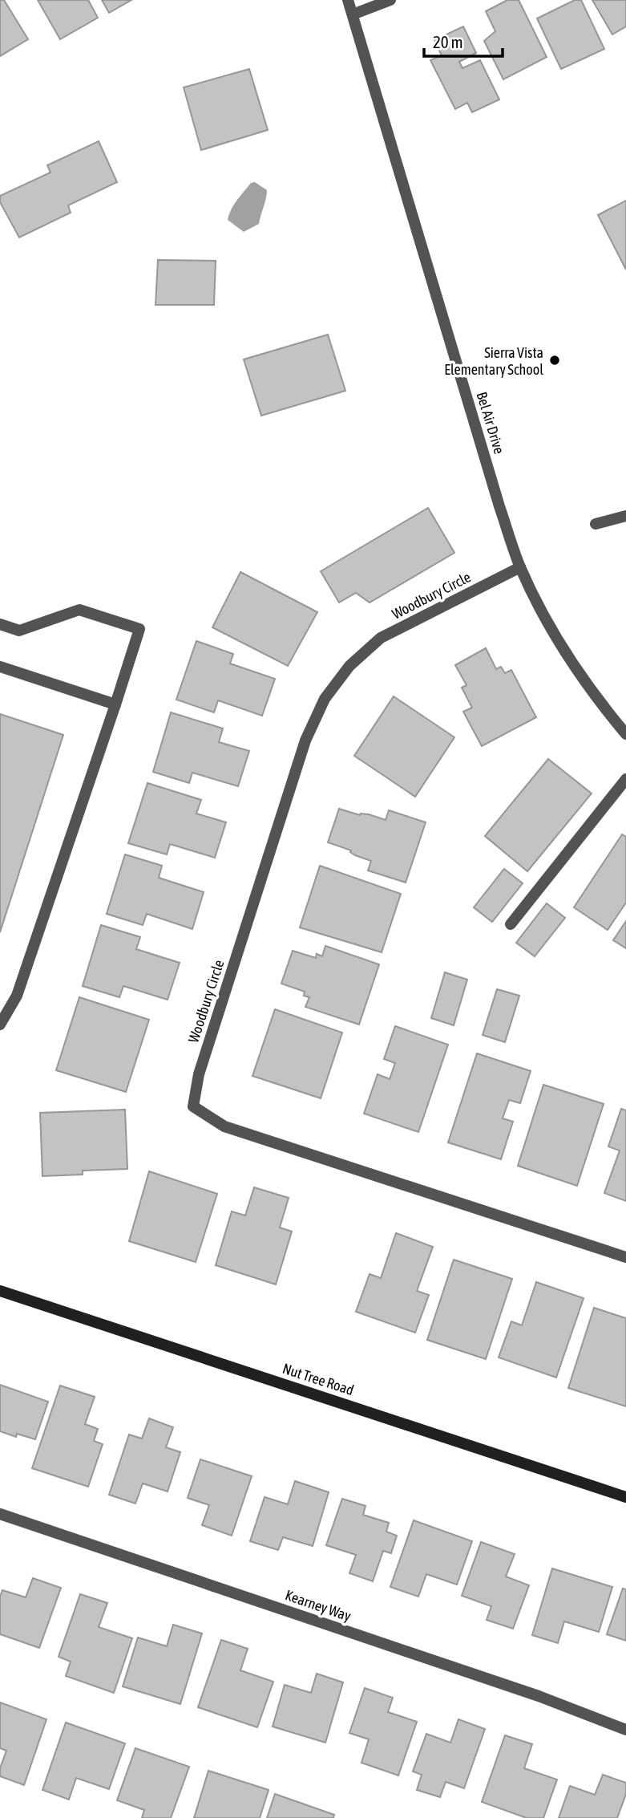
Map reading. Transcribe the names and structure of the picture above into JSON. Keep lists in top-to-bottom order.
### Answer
{
  "streets": {
    "main road": ["Nut Tree Road"],
    "street": ["Bel Air Drive", "Woodbury Circle", "Kearney Way"]
  },
  "crossings": [
    ["Bel Air Drive", "Woodbury Circle"]
  ],
  "places": ["Sierra Vista Elementary School"],
  "scale_bar": "20 m"
}
